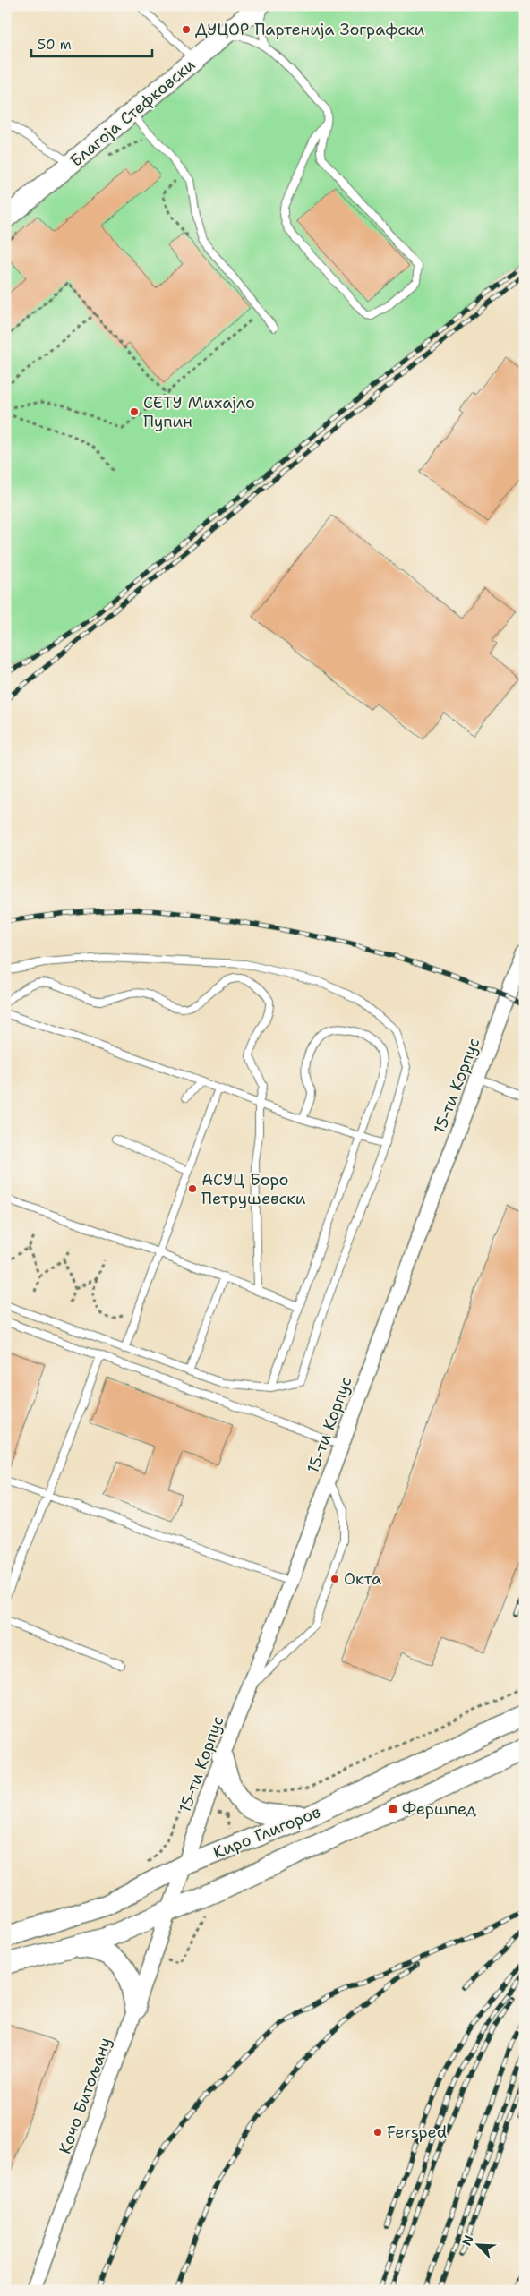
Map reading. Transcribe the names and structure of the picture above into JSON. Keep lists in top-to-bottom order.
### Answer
{
  "streets": {
    "street": [
      "Благоја Стефковски",
      "15-ти Корпус",
      "Киро Глигоров",
      "Кочо Битољану"
    ]
  },
  "crossings": [
    ["15-ти Корпус", "Киро Глигоров"],
    ["15-ти Корпус", "Кочо Битољану"],
    ["Киро Глигоров", "Кочо Битољану"]
  ],
  "places": {
    "other": [
      "ДУЦОР Партенија Зографски",
      "СЕТУ Михајло Пупин",
      "АСУЦ Боро Петрушевски",
      "Окта",
      "Fersped"
    ],
    "transit": ["Фершпед"]
  },
  "scale_bar": "50 m",
  "north": "top left"
}
